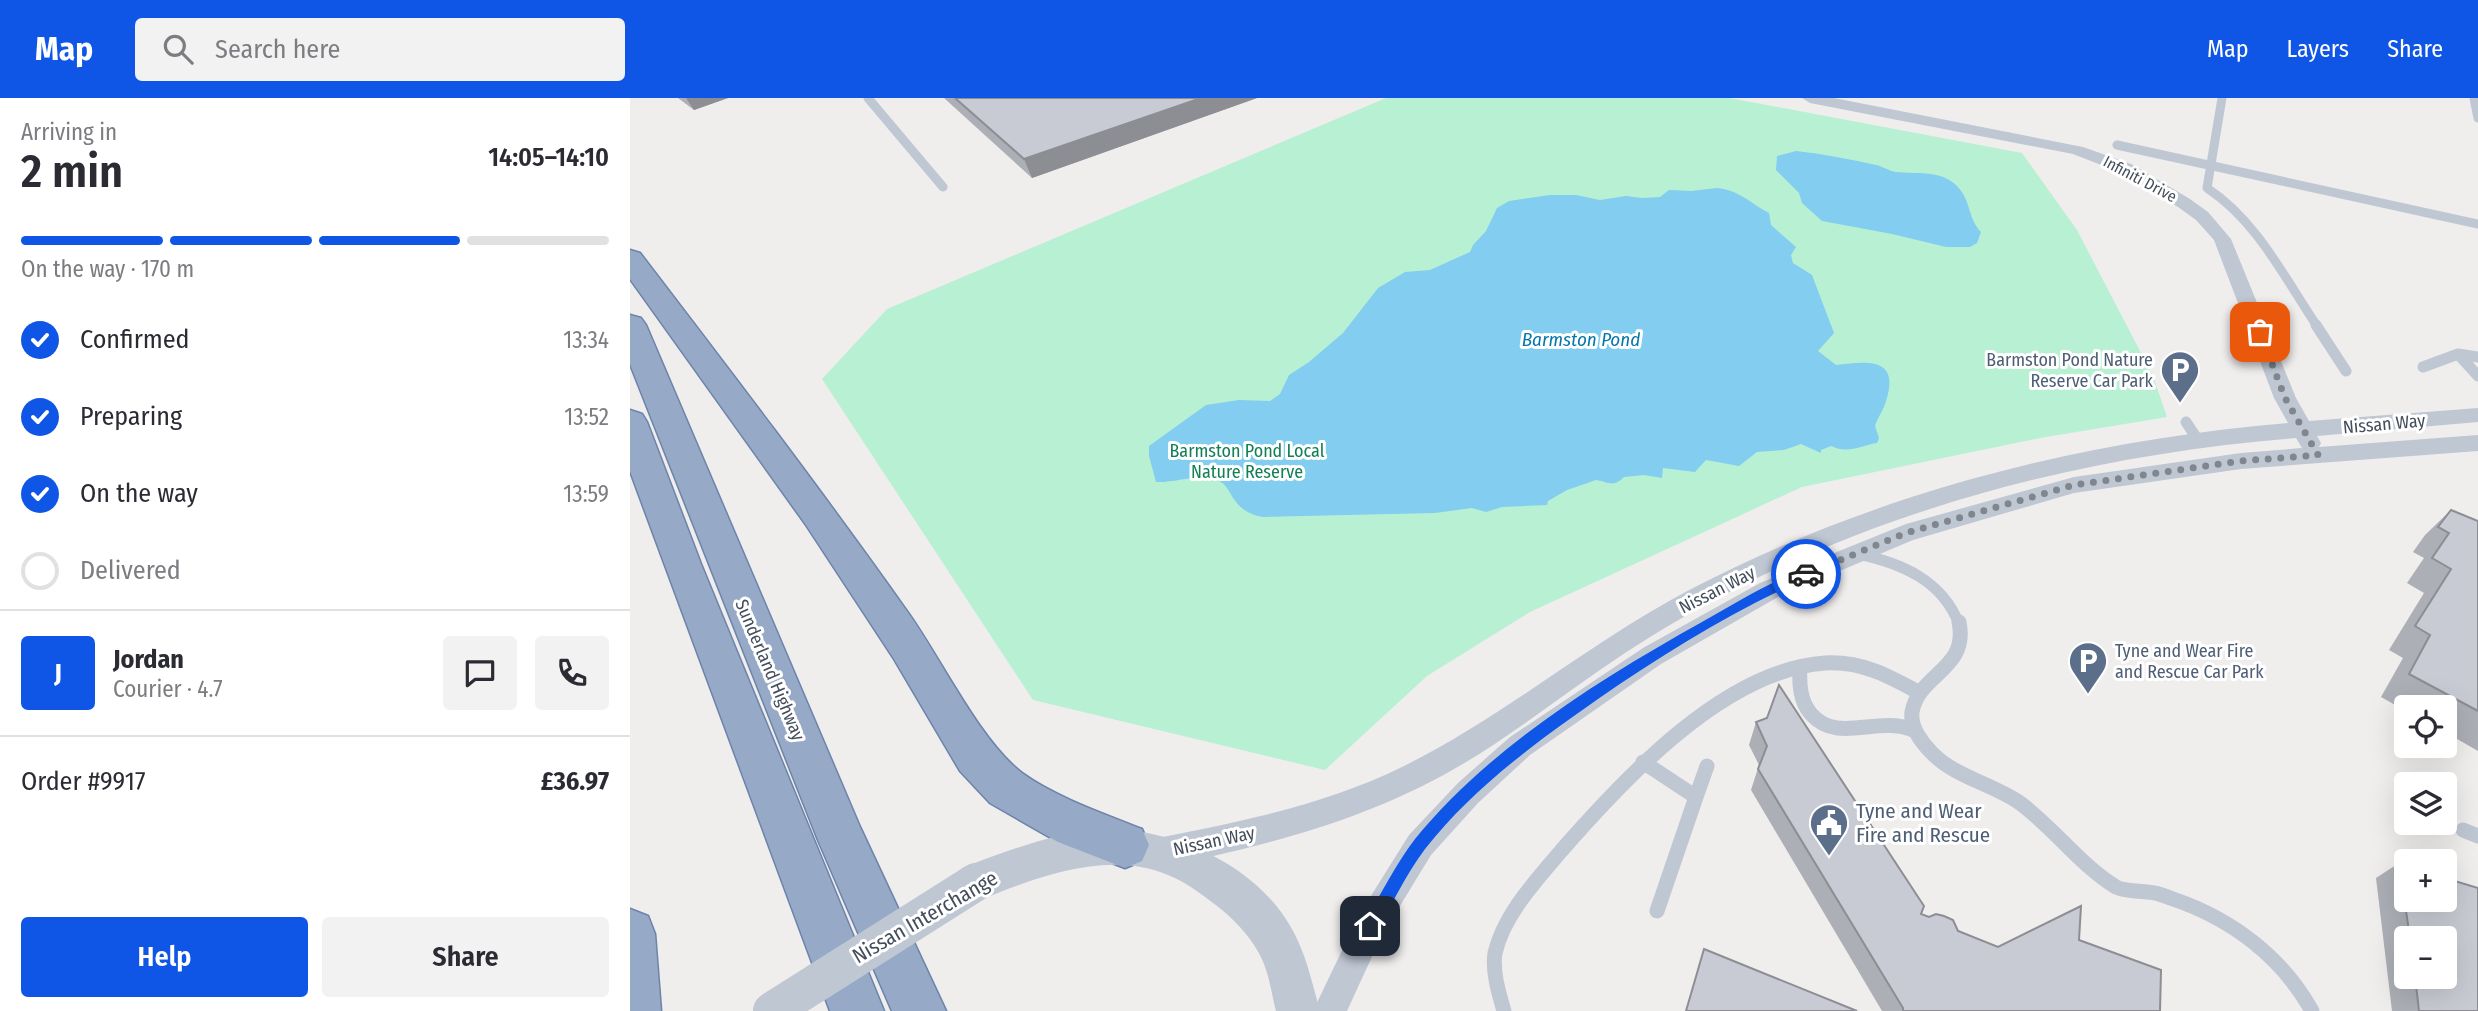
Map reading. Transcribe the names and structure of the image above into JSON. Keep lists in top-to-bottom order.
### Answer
{
  "streets": {
    "highway": ["Sunderland Highway"],
    "street": ["Infiniti Drive", "Nissan Way", "Nissan Interchange"]
  },
  "crossings": [
    ["Infiniti Drive", "Nissan Way"],
    ["Nissan Way", "Nissan Interchange"]
  ],
  "water": ["Barmston Pond"],
  "parks": ["Barmston Pond Local Nature Reserve"],
  "places": {
    "parking": ["Barmston Pond Nature Reserve Car Park", "Tyne and Wear Fire and Rescue Car Park"],
    "public building": ["Tyne and Wear Fire and Rescue"]
  },
  "page": {
    "header": "Map",
    "search": "Search here",
    "nav": ["Map", "Layers", "Share"],
    "heading": ["2 min", "Arriving in", "14:05–14:10"],
    "panel": [
      "Jordan",
      "Courier · 4.7",
      "Order #9917",
      "£36.97"
    ],
    "bar": "On the way · 170 m",
    "list": [
      ["Confirmed", "13:34"],
      ["Preparing", "13:52"],
      ["On the way", "13:59"],
      "Delivered"
    ],
    "round": "J",
    "map_buttons": ["+", "−"],
    "buttons": ["Help", "Share"]
  }
}
